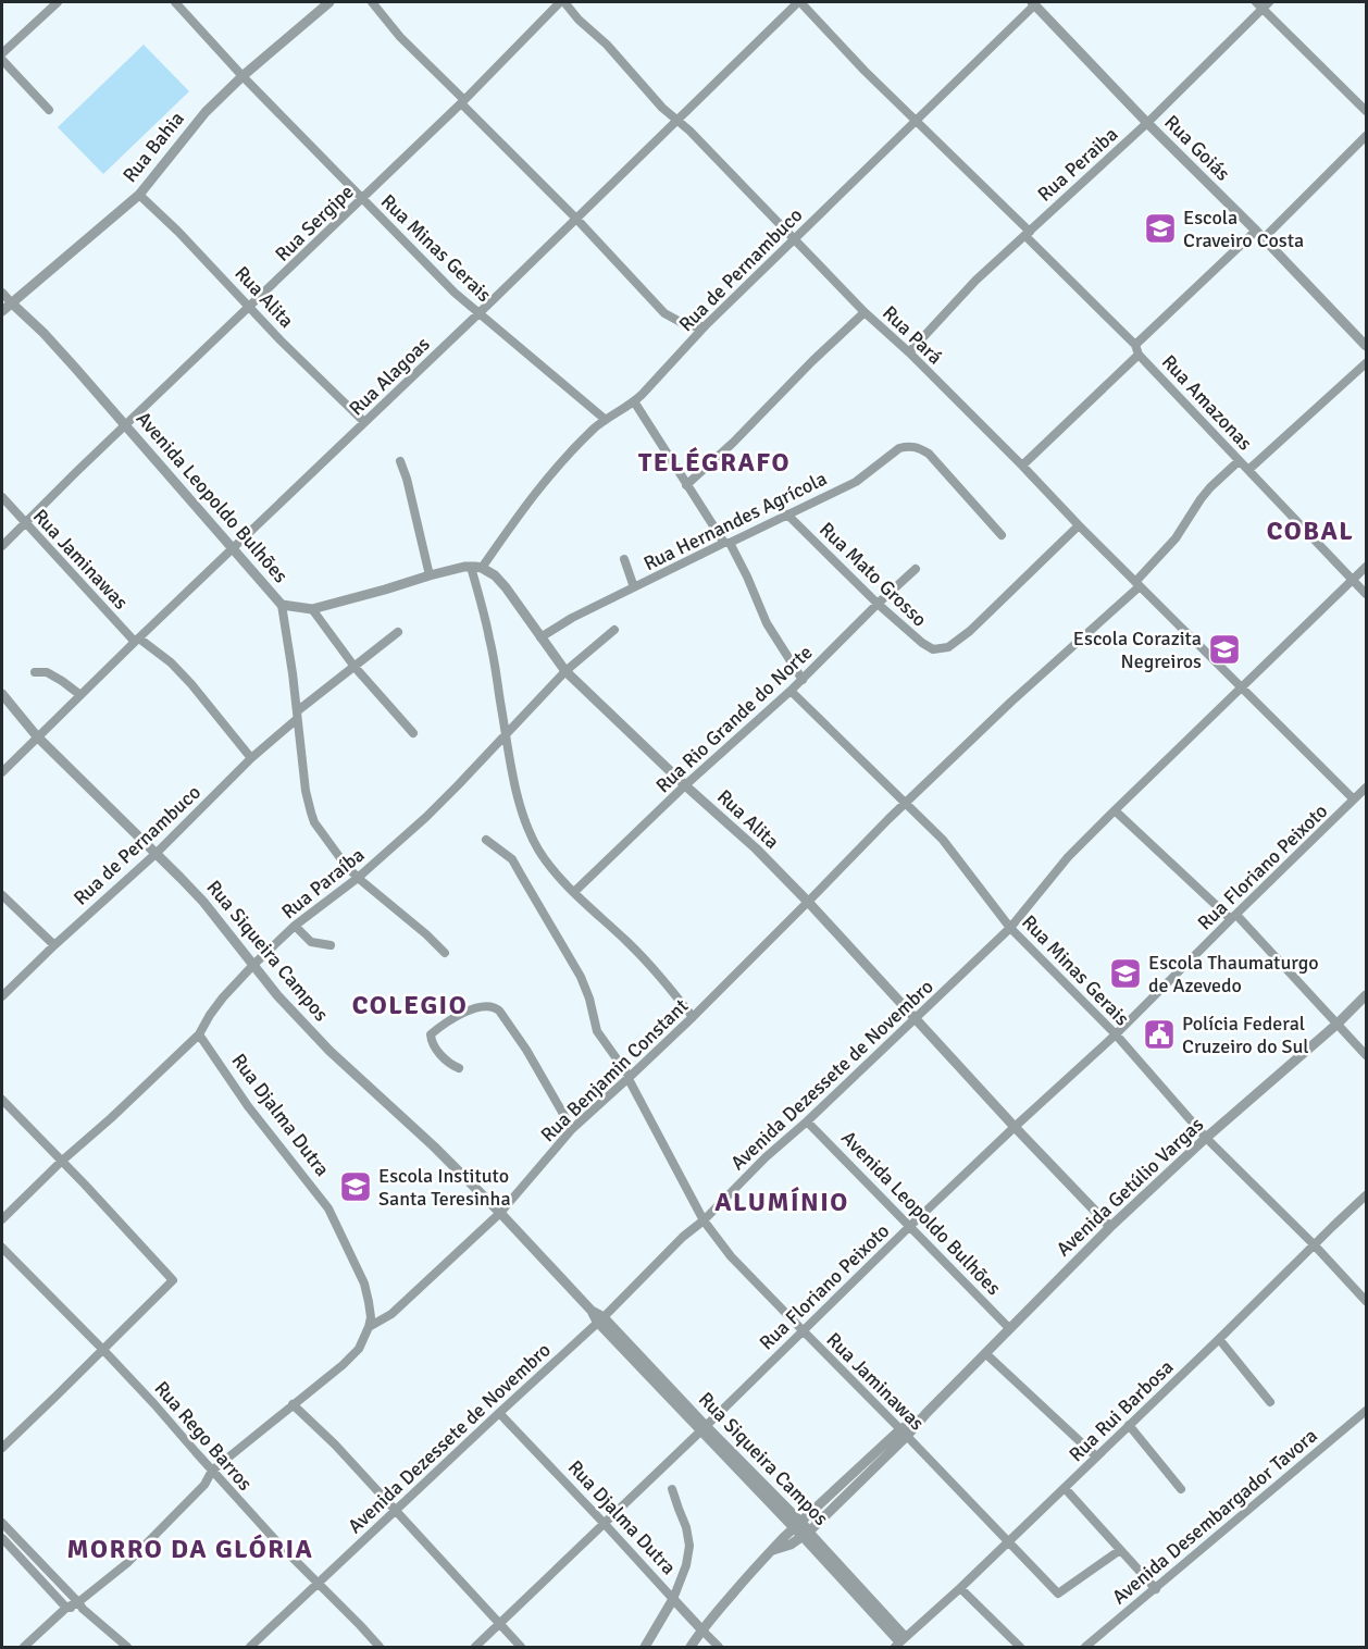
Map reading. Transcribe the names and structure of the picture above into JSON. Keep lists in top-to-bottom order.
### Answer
{
  "streets": {
    "street": [
      "Rua Bahia",
      "Rua Goiás",
      "Rua Peraiba",
      "Rua Sergipe",
      "Rua Minas Gerais",
      "Rua de Pernambuco",
      "Rua Alita",
      "Rua Pará",
      "Rua Alagoas",
      "Rua Amazonas",
      "Avenida Leopoldo Bulhões",
      "Rua Hernandes Agrícola",
      "Rua Jaminawas",
      "Rua Mato Grosso",
      "Rua Rio Grande do Norte",
      "Rua Floriano Peixoto",
      "Rua Paraíba",
      "Rua Siqueira Campos",
      "Rua Benjamin Constant",
      "Avenida Dezessete de Novembro",
      "Rua Djalma Dutra",
      "Avenida Getúlio Vargas",
      "Rua Rui Barbosa",
      "Rua Rego Barros",
      "Avenida Desembargador Tavora"
    ]
  },
  "crossings": [
    ["Rua Bahia", "Rua Minas Gerais"],
    ["Rua Bahia", "Rua Alita"],
    ["Rua Bahia", "Avenida Leopoldo Bulhões"],
    ["Rua Goiás", "Rua Peraiba"],
    ["Rua Goiás", "Rua de Pernambuco"],
    ["Rua Peraiba", "Rua Pará"],
    ["Rua Peraiba", "Rua Amazonas"],
    ["Rua Sergipe", "Rua Minas Gerais"],
    ["Rua Sergipe", "Rua Alita"],
    ["Rua Sergipe", "Rua Pará"],
    ["Rua Sergipe", "Avenida Leopoldo Bulhões"],
    ["Rua Sergipe", "Rua Jaminawas"],
    ["Rua Minas Gerais", "Rua de Pernambuco"],
    ["Rua Minas Gerais", "Rua Alagoas"],
    ["Rua Minas Gerais", "Rua Rio Grande do Norte"],
    ["Rua Minas Gerais", "Rua Floriano Peixoto"],
    ["Rua Minas Gerais", "Rua Benjamin Constant"],
    ["Rua Minas Gerais", "Avenida Dezessete de Novembro"],
    ["Rua Minas Gerais", "Avenida Getúlio Vargas"],
    ["Rua Minas Gerais", "Rua Rui Barbosa"],
    ["Rua de Pernambuco", "Rua Alita"],
    ["Rua de Pernambuco", "Rua Pará"],
    ["Rua de Pernambuco", "Rua Amazonas"],
    ["Rua de Pernambuco", "Rua Jaminawas"],
    ["Rua de Pernambuco", "Rua Siqueira Campos"],
    ["Rua Alita", "Rua Alagoas"],
    ["Rua Alita", "Rua Hernandes Agrícola"],
    ["Rua Alita", "Rua Rio Grande do Norte"],
    ["Rua Alita", "Rua Floriano Peixoto"],
    ["Rua Alita", "Rua Paraíba"],
    ["Rua Alita", "Rua Benjamin Constant"],
    ["Rua Alita", "Avenida Dezessete de Novembro"],
    ["Rua Alita", "Avenida Getúlio Vargas"],
    ["Rua Pará", "Rua Alagoas"],
    ["Rua Pará", "Rua Mato Grosso"],
    ["Rua Pará", "Rua Floriano Peixoto"],
    ["Rua Pará", "Rua Benjamin Constant"],
    ["Rua Pará", "Avenida Dezessete de Novembro"],
    ["Rua Alagoas", "Rua Amazonas"],
    ["Rua Alagoas", "Avenida Leopoldo Bulhões"],
    ["Rua Alagoas", "Rua Jaminawas"],
    ["Rua Alagoas", "Rua Siqueira Campos"],
    ["Rua Amazonas", "Rua Benjamin Constant"],
    ["Rua Amazonas", "Avenida Dezessete de Novembro"],
    ["Avenida Leopoldo Bulhões", "Rua Floriano Peixoto"],
    ["Avenida Leopoldo Bulhões", "Avenida Dezessete de Novembro"],
    ["Avenida Leopoldo Bulhões", "Avenida Getúlio Vargas"],
    ["Rua Hernandes Agrícola", "Rua Mato Grosso"],
    ["Rua Jaminawas", "Rua Floriano Peixoto"],
    ["Rua Jaminawas", "Rua Benjamin Constant"],
    ["Rua Jaminawas", "Avenida Dezessete de Novembro"],
    ["Rua Jaminawas", "Avenida Getúlio Vargas"],
    ["Rua Jaminawas", "Rua Rui Barbosa"],
    ["Rua Mato Grosso", "Rua Rio Grande do Norte"],
    ["Rua Floriano Peixoto", "Rua Siqueira Campos"],
    ["Rua Floriano Peixoto", "Rua Djalma Dutra"],
    ["Rua Paraíba", "Rua Siqueira Campos"],
    ["Rua Paraíba", "Rua Djalma Dutra"],
    ["Rua Siqueira Campos", "Rua Benjamin Constant"],
    ["Rua Siqueira Campos", "Avenida Dezessete de Novembro"],
    ["Rua Siqueira Campos", "Avenida Getúlio Vargas"],
    ["Rua Siqueira Campos", "Rua Rui Barbosa"],
    ["Rua Benjamin Constant", "Rua Djalma Dutra"],
    ["Rua Benjamin Constant", "Rua Rego Barros"],
    ["Avenida Dezessete de Novembro", "Rua Djalma Dutra"],
    ["Avenida Dezessete de Novembro", "Rua Rego Barros"],
    ["Rua Djalma Dutra", "Avenida Getúlio Vargas"]
  ],
  "districts": [
    "TELÉGRAFO",
    "COBAL",
    "COLEGIO",
    "ALUMÍNIO",
    "MORRO DA GLÓRIA"
  ],
  "places": {
    "school or university": [
      "Escola Craveiro Costa",
      "Escola Corazita Negreiros",
      "Escola Thaumaturgo de Azevedo",
      "Escola Instituto Santa Teresinha"
    ],
    "public building": ["Polícia Federal Cruzeiro do Sul"]
  }
}
